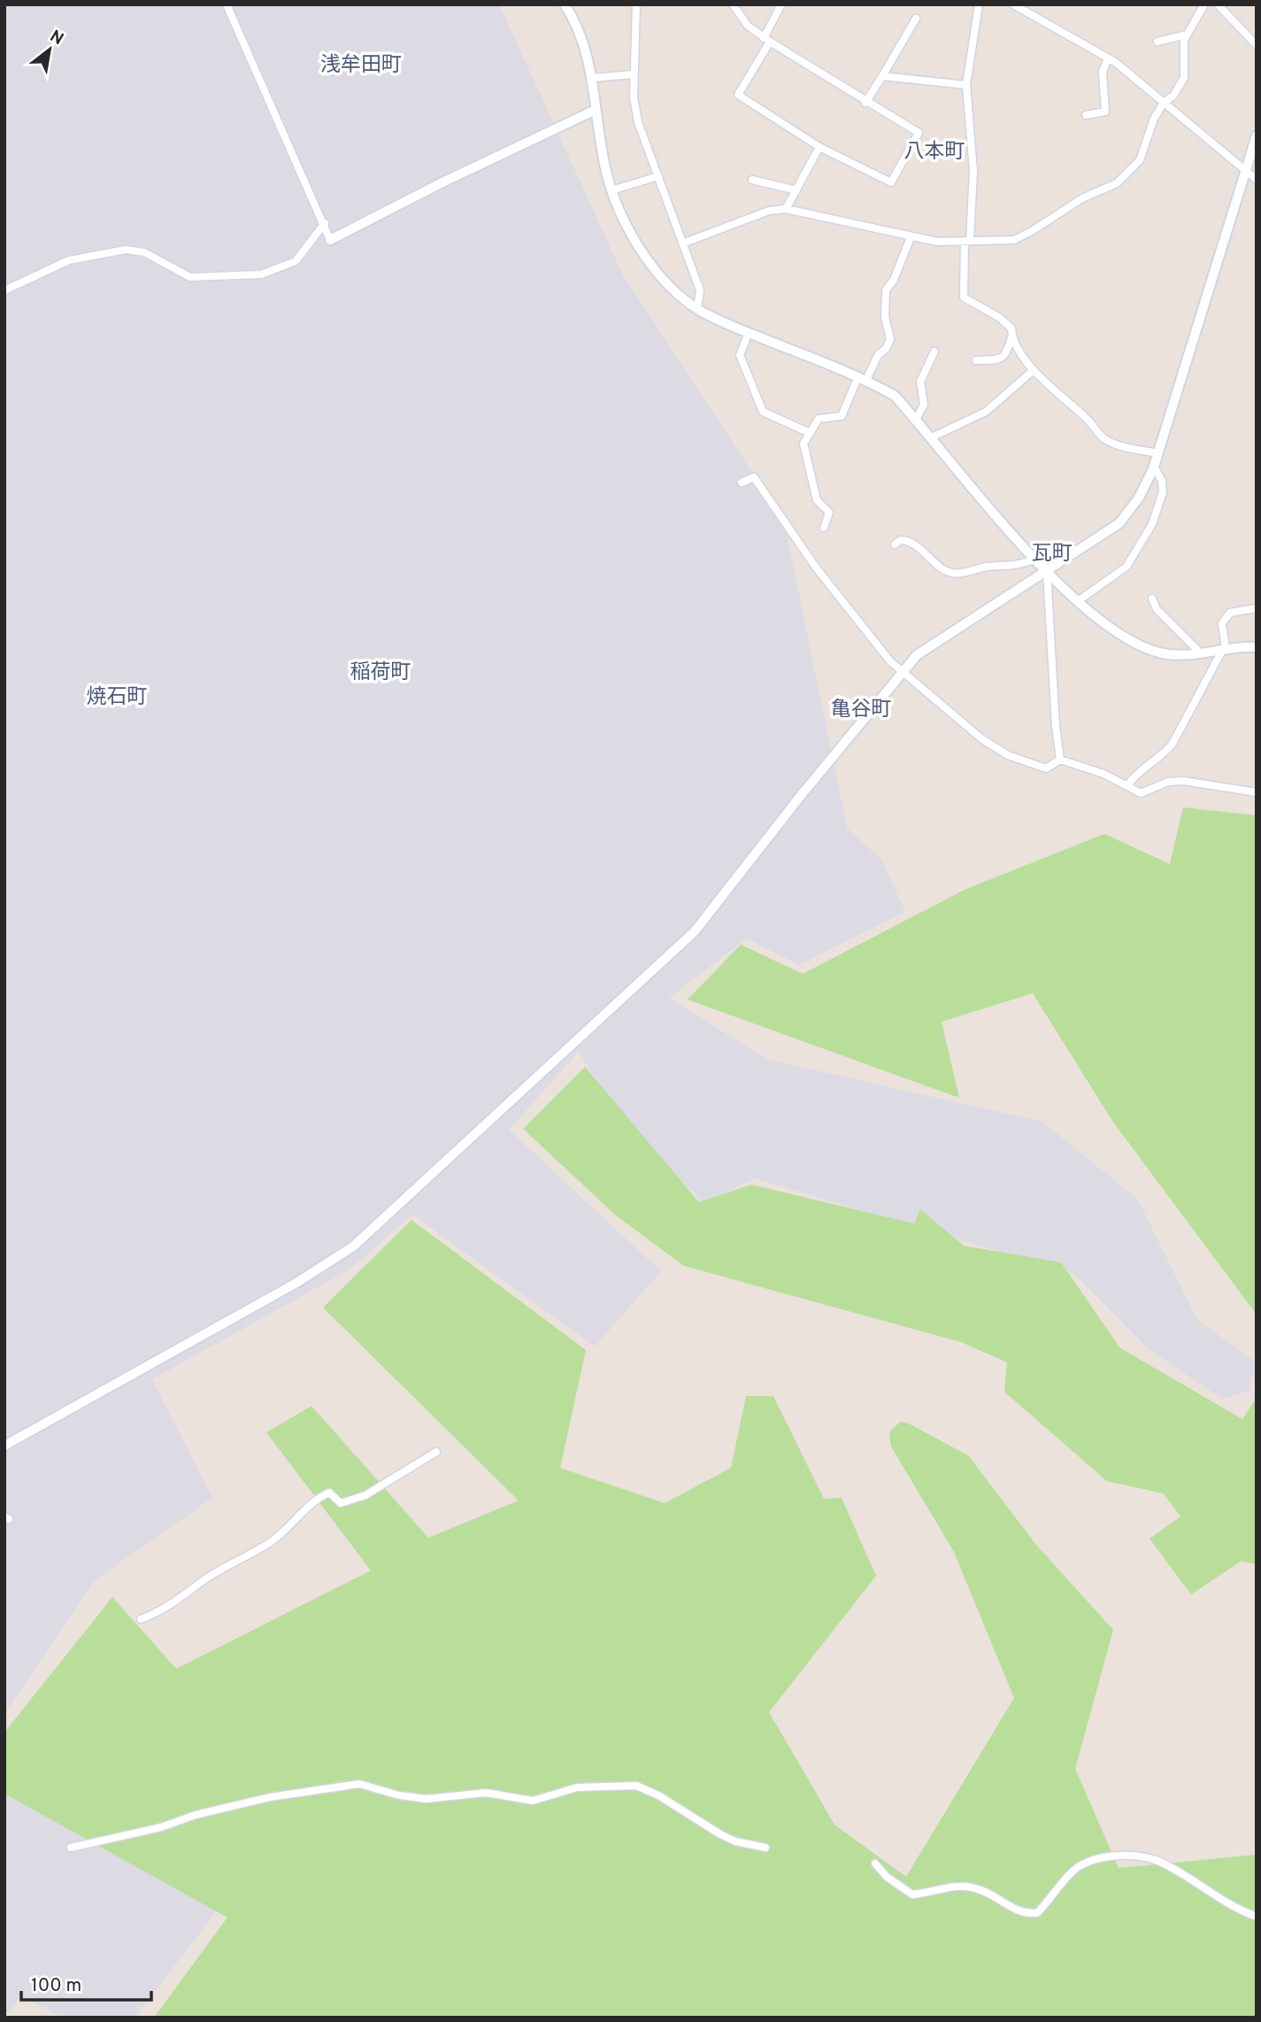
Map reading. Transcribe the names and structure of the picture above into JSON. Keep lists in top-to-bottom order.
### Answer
{
  "districts": [
    "浅牟田町",
    "八本町",
    "瓦町",
    "稲荷町",
    "焼石町",
    "亀谷町"
  ],
  "scale_bar": "100 m",
  "north": "top right"
}
